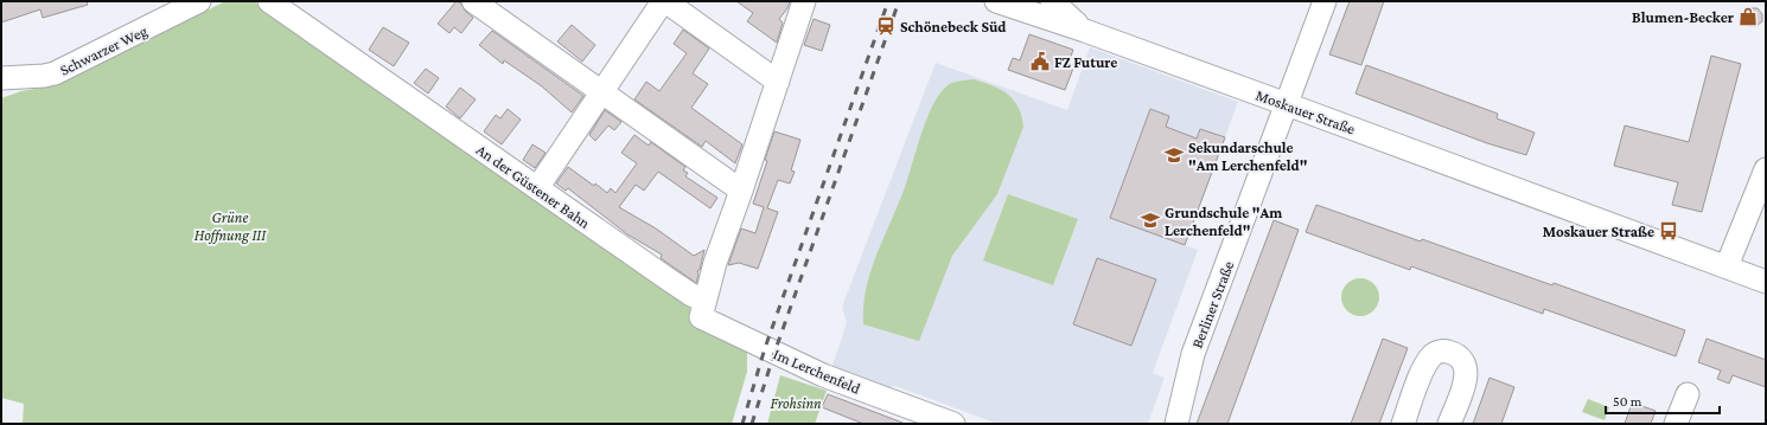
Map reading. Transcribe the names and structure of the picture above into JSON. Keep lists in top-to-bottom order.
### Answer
{
  "streets": {
    "street": [
      "Schwarzer Weg",
      "Moskauer Straße",
      "An der Güstener Bahn",
      "Berliner Straße",
      "Im Lerchenfeld"
    ]
  },
  "crossings": [
    ["Moskauer Straße", "Berliner Straße"],
    ["An der Güstener Bahn", "Im Lerchenfeld"]
  ],
  "parks": ["Grüne Hoffnung III", "Frohsinn"],
  "places": {
    "shop": ["Blumen-Becker"],
    "station": ["Schönebeck Süd"],
    "public building": ["FZ Future"],
    "school or university": ["Sekundarschule \"Am Lerchenfeld\"", "Grundschule \"Am Lerchenfeld\""],
    "bus stop": ["Moskauer Straße"]
  },
  "scale_bar": "50 m"
}
